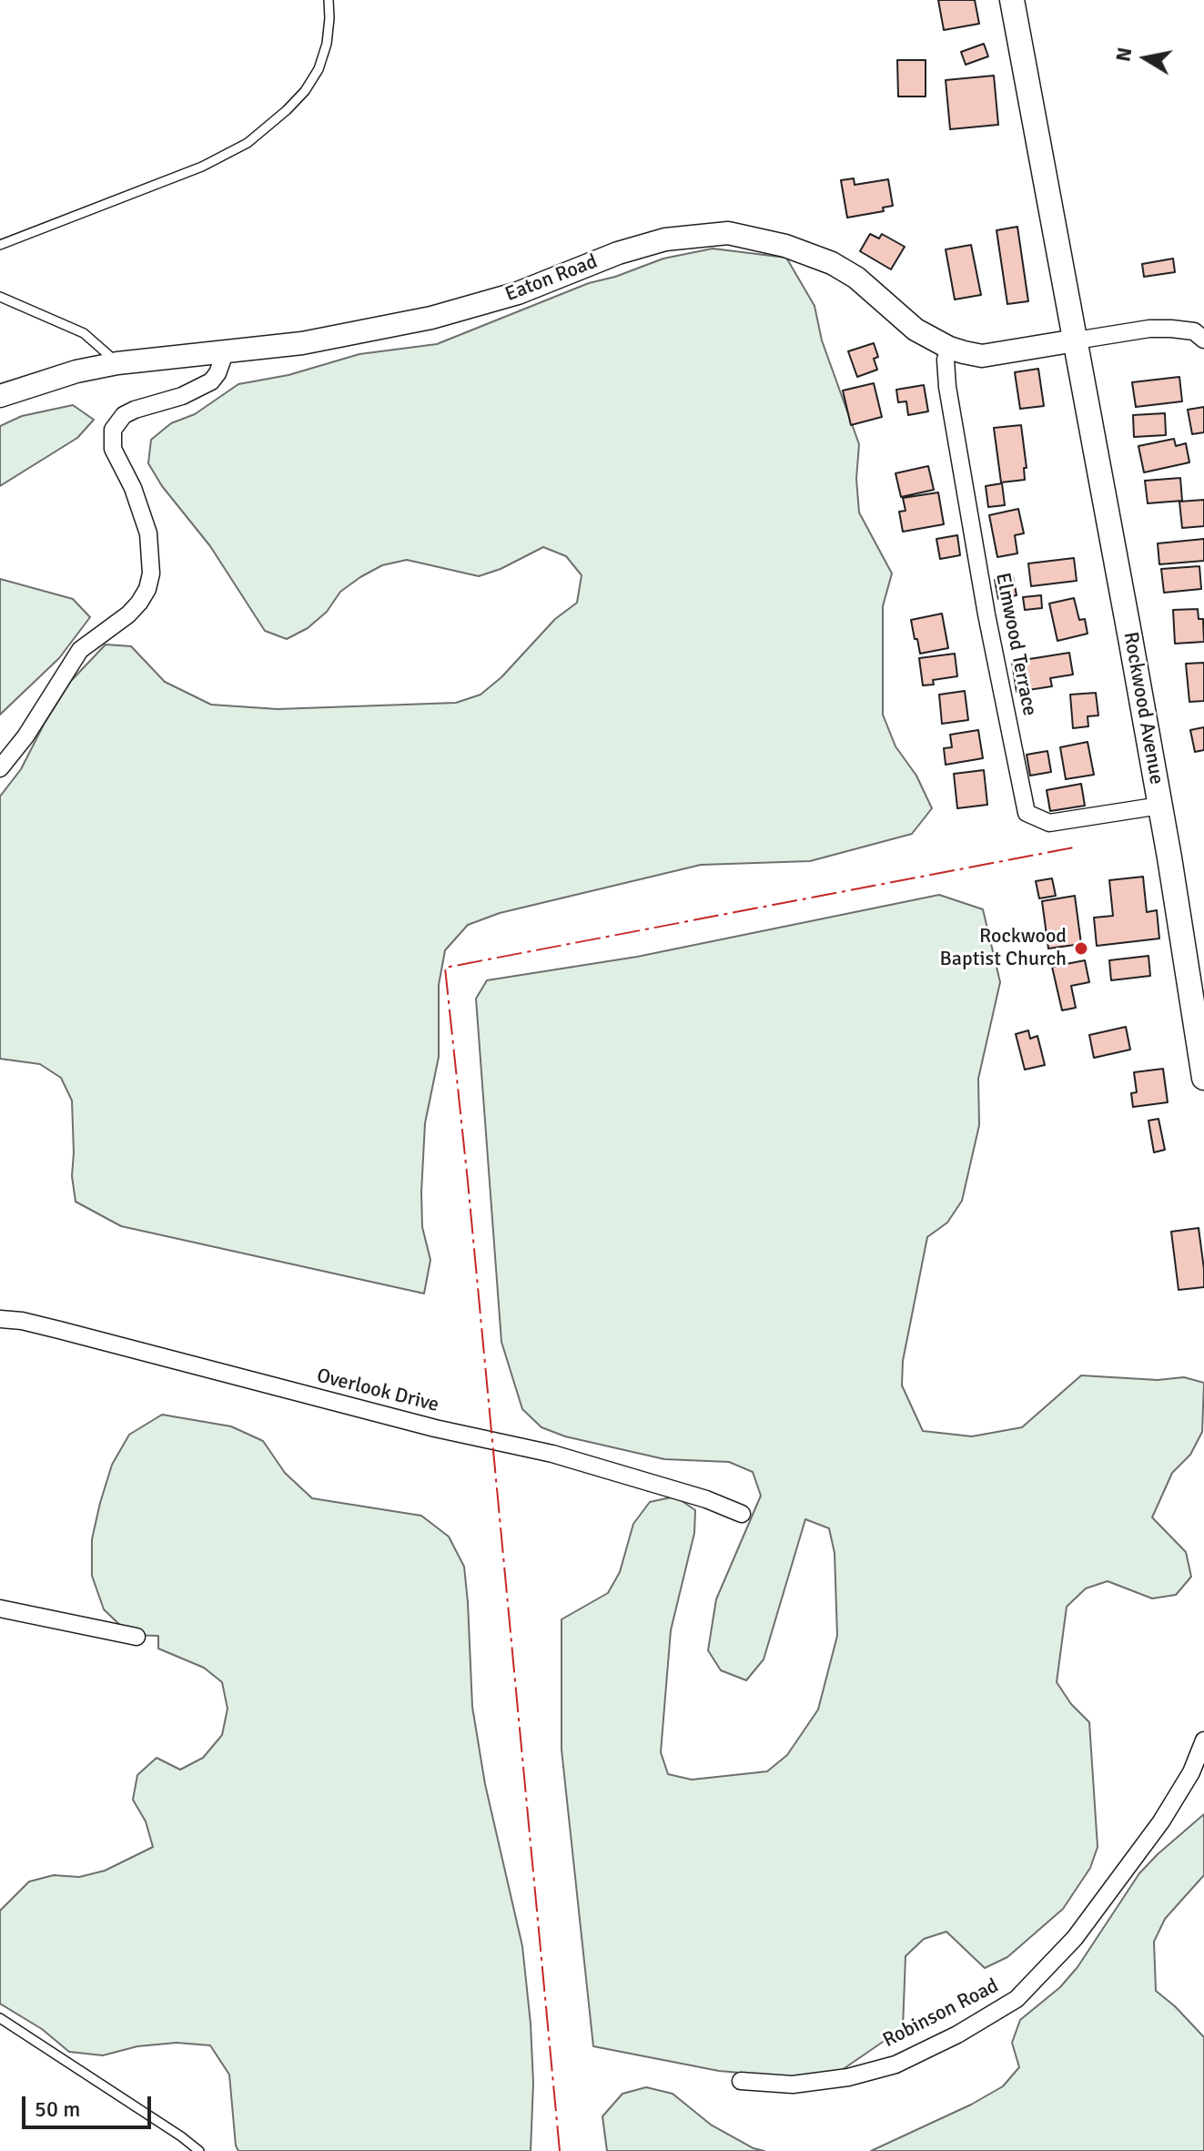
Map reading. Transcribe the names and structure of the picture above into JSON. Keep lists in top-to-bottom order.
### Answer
{
  "streets": {
    "main road": ["Rockwood Avenue"],
    "street": [
      "Eaton Road",
      "Elmwood Terrace",
      "Overlook Drive",
      "Robinson Road"
    ]
  },
  "crossings": [
    ["Eaton Road", "Elmwood Terrace"],
    ["Eaton Road", "Rockwood Avenue"],
    ["Elmwood Terrace", "Rockwood Avenue"]
  ],
  "places": ["Rockwood Baptist Church"],
  "scale_bar": "50 m",
  "north": "left"
}
